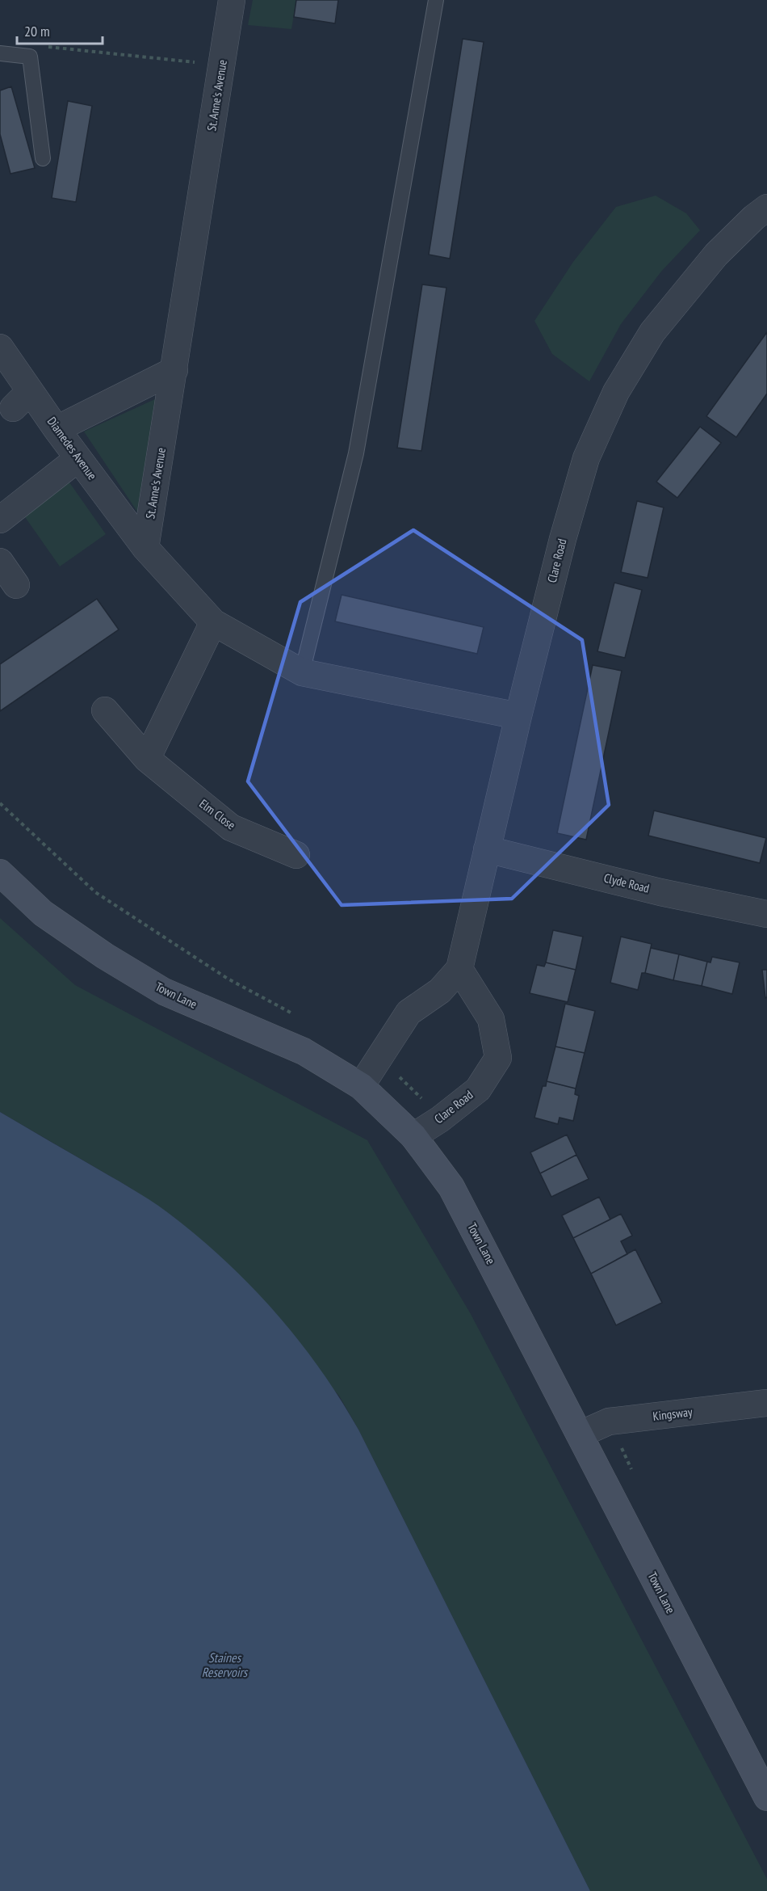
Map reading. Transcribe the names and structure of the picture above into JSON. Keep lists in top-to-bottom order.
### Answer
{
  "streets": {
    "main road": ["Town Lane"],
    "street": [
      "St. Anne's Avenue",
      "Diamedes Avenue",
      "Clare Road",
      "Elm Close",
      "Clyde Road",
      "Kingsway"
    ]
  },
  "crossings": [
    ["St. Anne's Avenue", "Diamedes Avenue"],
    ["Clare Road", "Clyde Road"],
    ["Clare Road", "Town Lane"],
    ["Town Lane", "Kingsway"]
  ],
  "water": ["Staines Reservoirs"],
  "scale_bar": "20 m"
}
